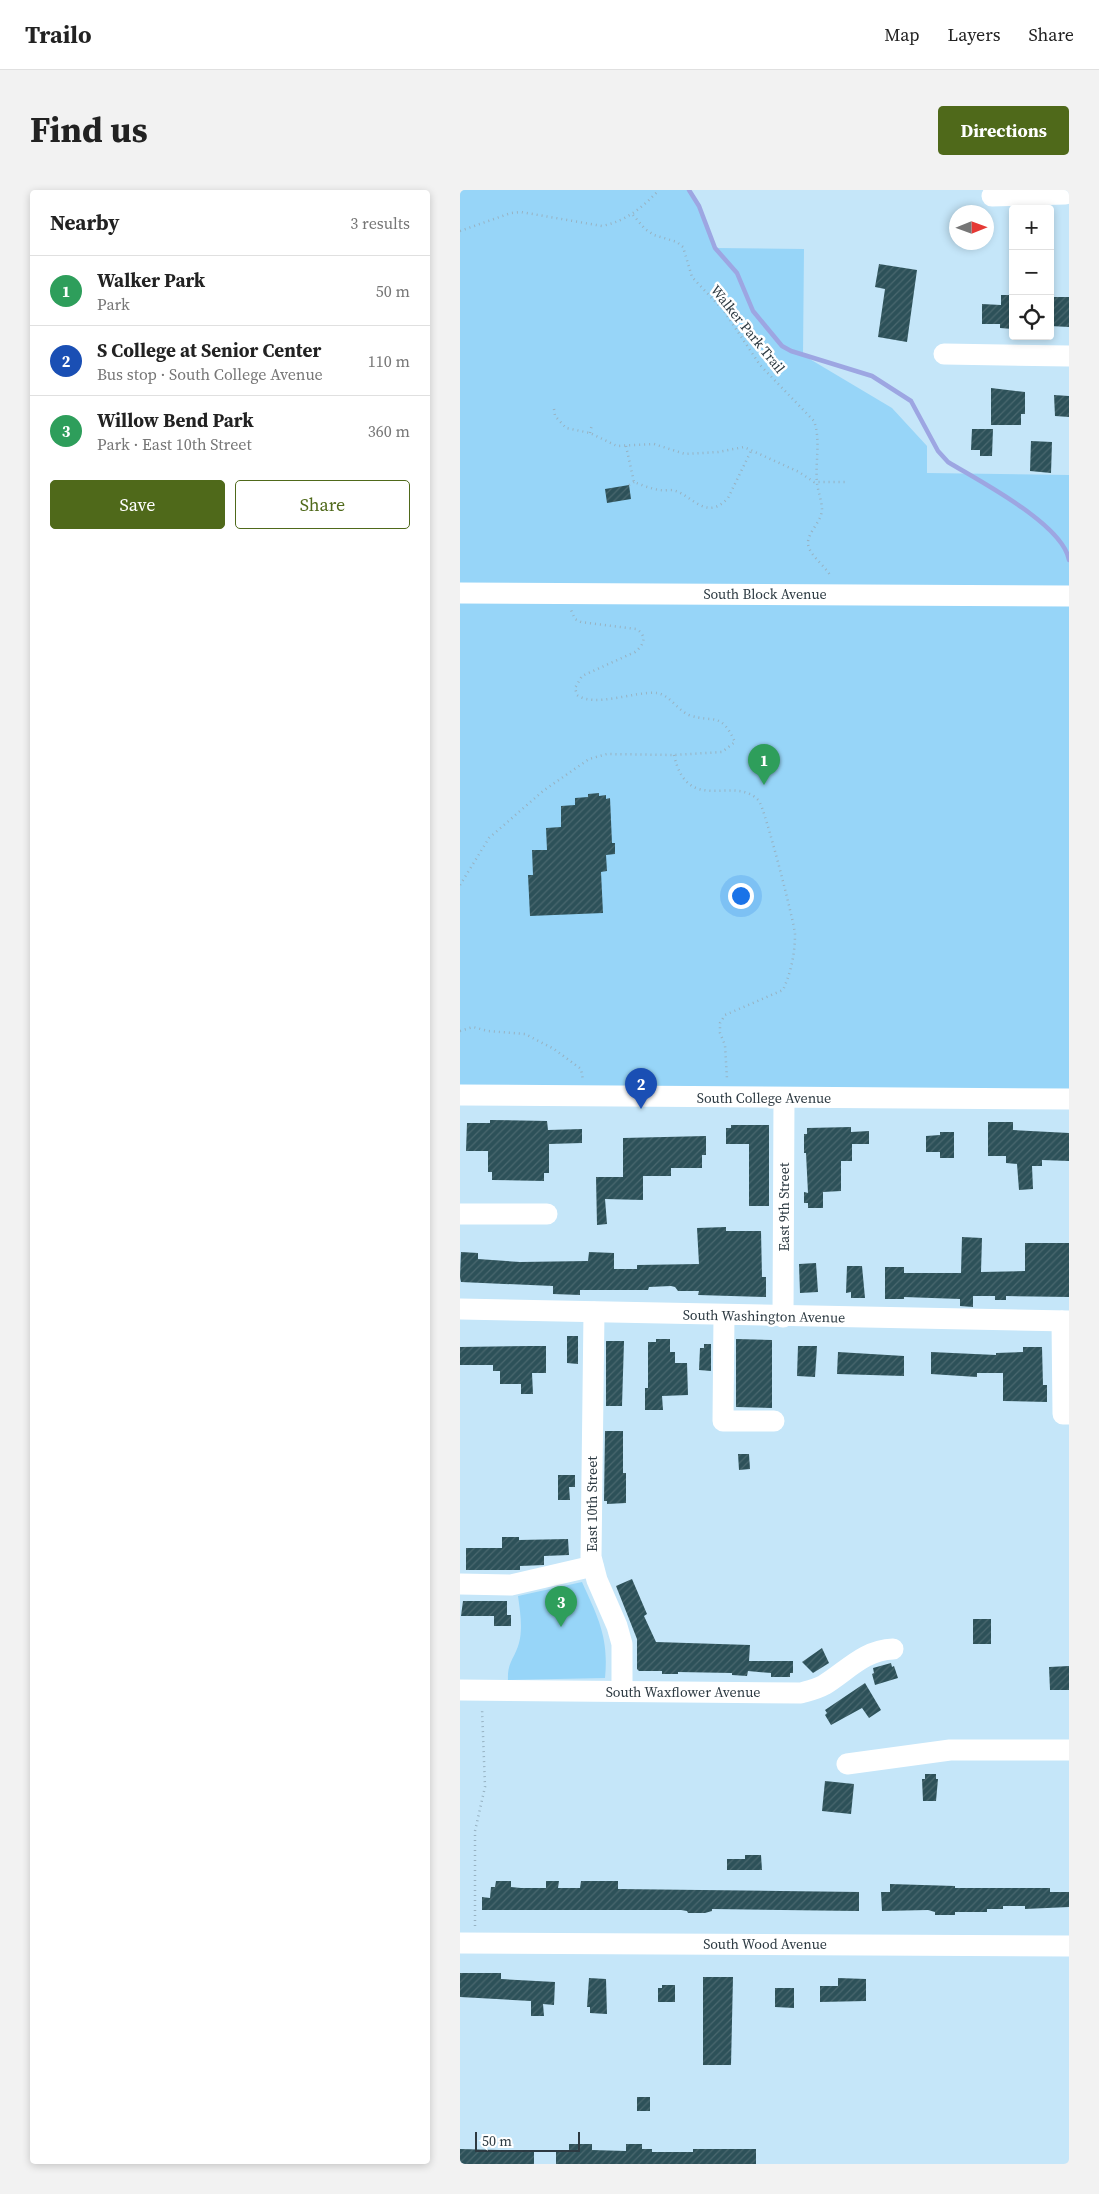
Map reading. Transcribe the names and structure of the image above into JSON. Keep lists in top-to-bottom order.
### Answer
{
  "streets": {
    "street": [
      "South Block Avenue",
      "South College Avenue",
      "East 9th Street",
      "South Washington Avenue",
      "East 10th Street",
      "South Waxflower Avenue",
      "South Wood Avenue"
    ],
    "path": ["Walker Park Trail"]
  },
  "crossings": [
    ["South College Avenue", "East 9th Street"],
    ["East 9th Street", "South Washington Avenue"],
    ["South Washington Avenue", "East 10th Street"],
    ["East 10th Street", "South Waxflower Avenue"]
  ],
  "scale_bar": "50 m",
  "north": "right",
  "page": {
    "header": "Trailo",
    "nav": ["Map", "Layers", "Share"],
    "title": "Find us",
    "buttons": [
      "Directions",
      ["Save", "Share"]
    ],
    "heading": ["Nearby", "3 results"],
    "map_buttons": ["+", "−"],
    "list": [
      {
        "mark": "1",
        "name": "Walker Park",
        "note": "Park",
        "value": "50 m"
      },
      {
        "mark": "2",
        "name": "S College at Senior Center",
        "note": "Bus stop · South College Avenue",
        "value": "110 m"
      },
      {
        "mark": "3",
        "name": "Willow Bend Park",
        "note": "Park · East 10th Street",
        "value": "360 m"
      }
    ],
    "pins": ["1", "2", "3"],
    "scale": "50 m"
  }
}
